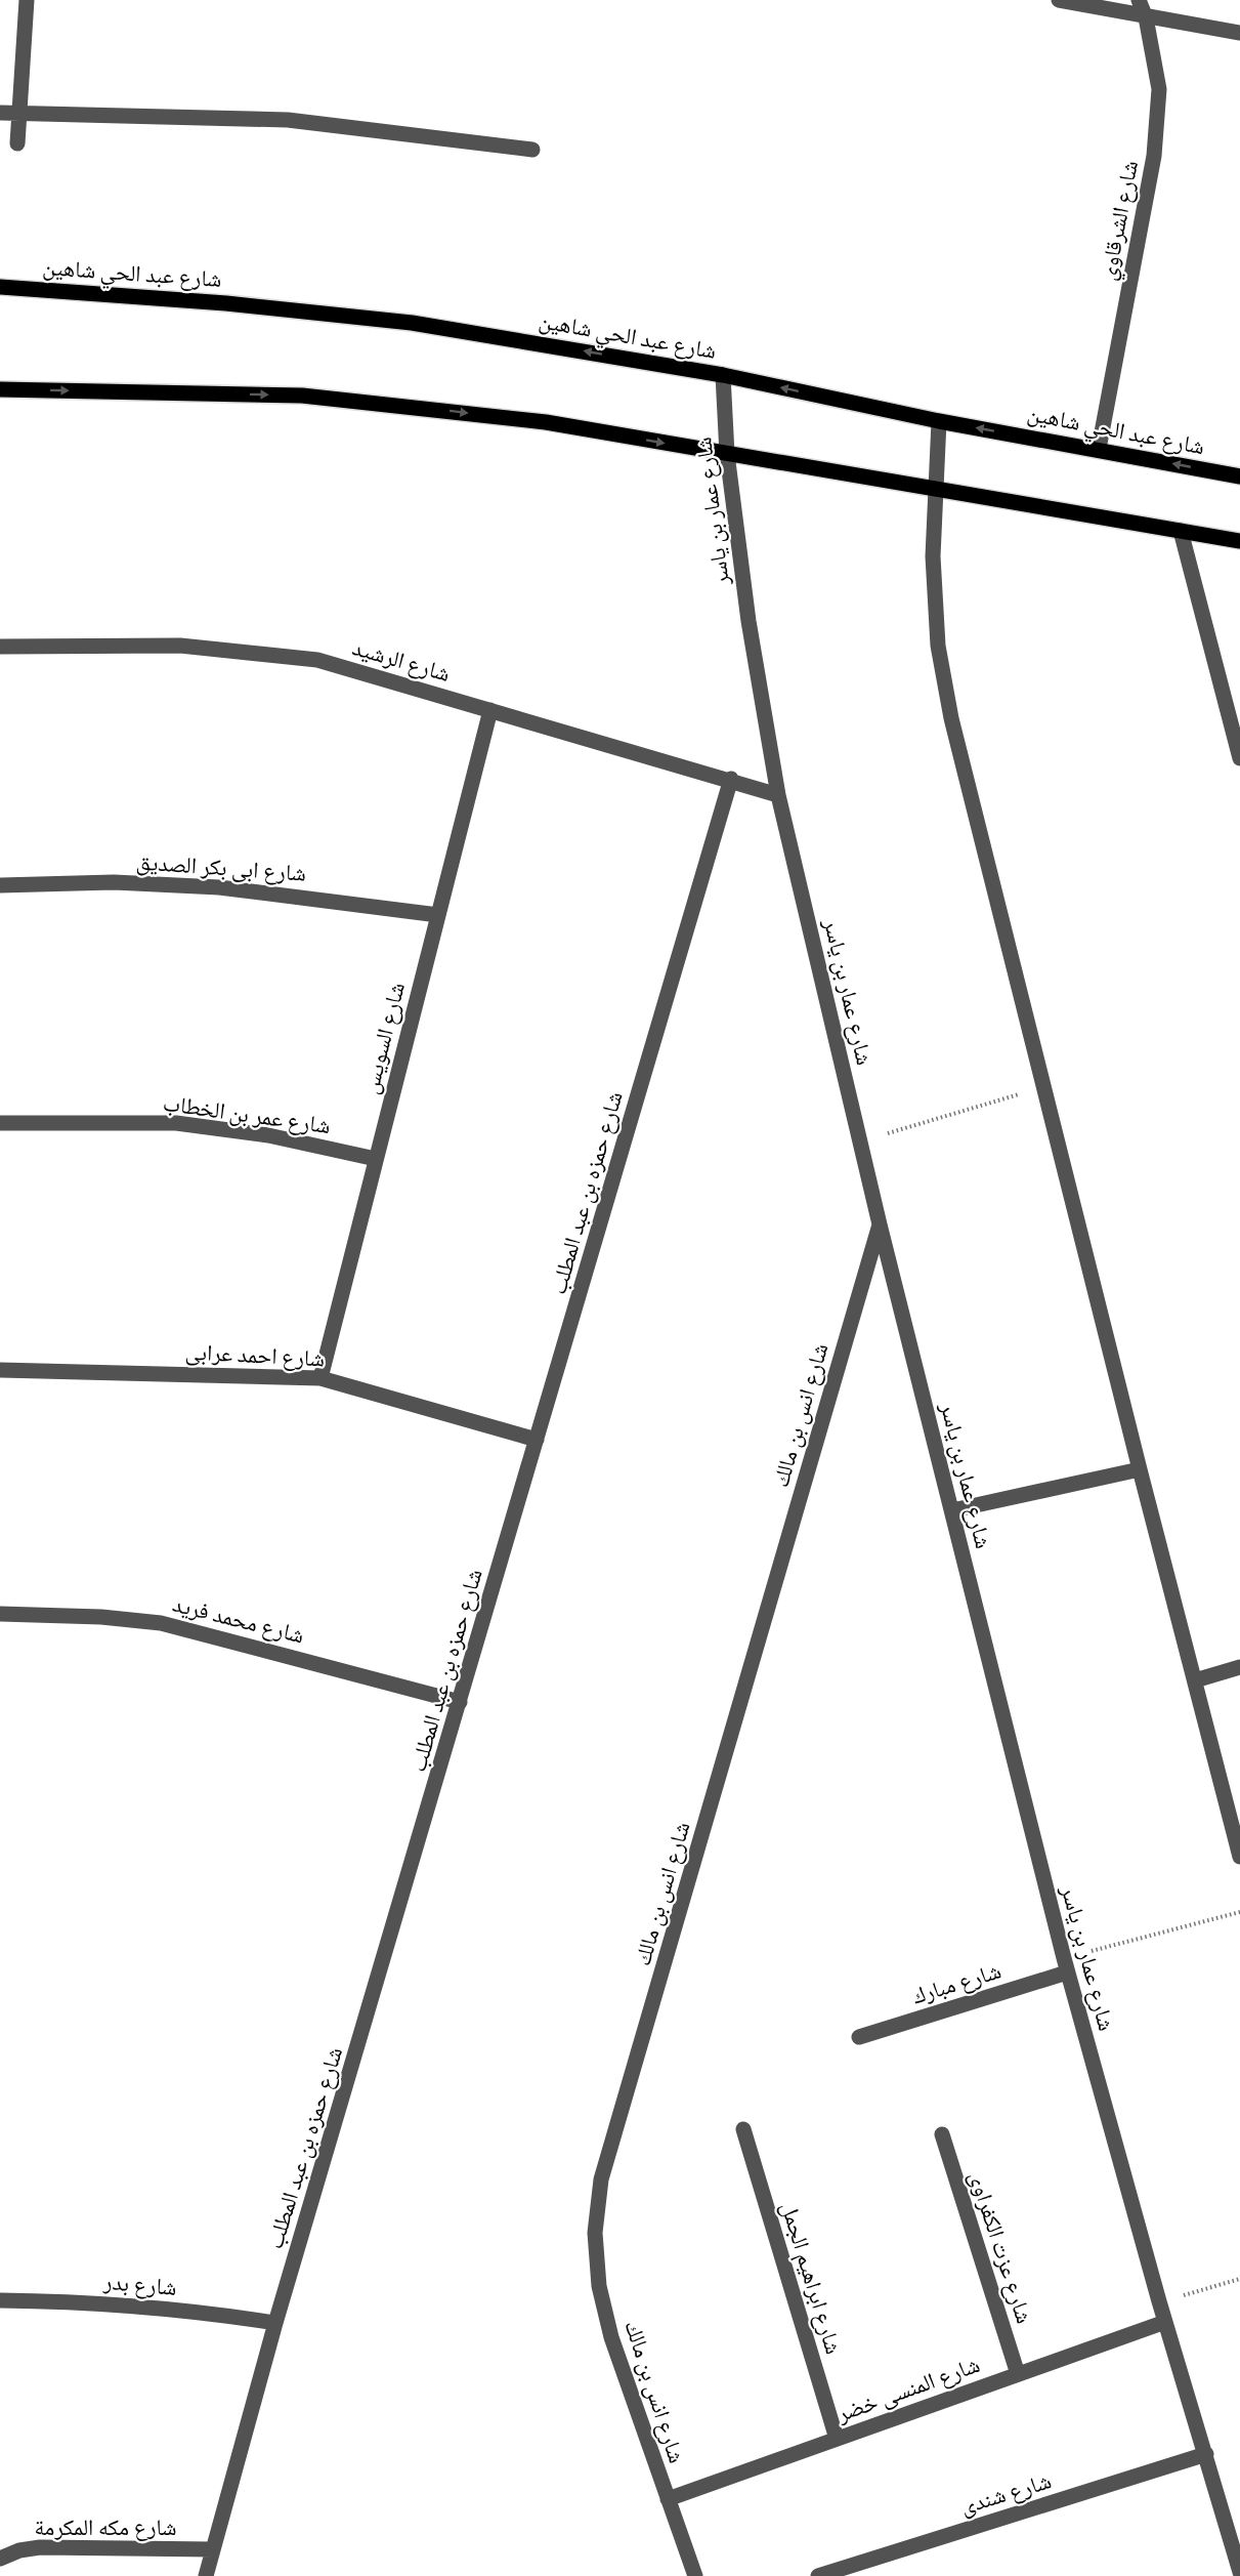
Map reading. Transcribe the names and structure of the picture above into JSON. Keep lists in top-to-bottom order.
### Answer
{
  "streets": {
    "main road": ["شارع عبد الحي شاهين"],
    "street": [
      "شارع الشرقاوي",
      "شارع عمار بن ياسر",
      "شارع الرشيد",
      "شارع ابى بكر الصديق",
      "شارع السويس",
      "شارع عمر بن الخطاب",
      "شارع حمزه بن عبد المطلب",
      "شارع احمد عرابى",
      "شارع انس بن مالك",
      "شارع محمد فريد",
      "شارع مبارك",
      "شارع عزت الكفراوى",
      "شارع ابراهيم الجمل",
      "شارع بدر",
      "شارع المنسى خضر",
      "شارع شندى",
      "شارع مكه المكرمة"
    ]
  },
  "crossings": [
    ["شارع الشرقاوي", "شارع عبد الحي شاهين"],
    ["شارع عبد الحي شاهين", "شارع عمار بن ياسر"],
    ["شارع عمار بن ياسر", "شارع الرشيد"],
    ["شارع عمار بن ياسر", "شارع انس بن مالك"],
    ["شارع عمار بن ياسر", "شارع مبارك"],
    ["شارع عمار بن ياسر", "شارع المنسى خضر"],
    ["شارع عمار بن ياسر", "شارع شندى"],
    ["شارع الرشيد", "شارع السويس"],
    ["شارع الرشيد", "شارع حمزه بن عبد المطلب"],
    ["شارع ابى بكر الصديق", "شارع السويس"],
    ["شارع السويس", "شارع عمر بن الخطاب"],
    ["شارع السويس", "شارع احمد عرابى"],
    ["شارع حمزه بن عبد المطلب", "شارع احمد عرابى"],
    ["شارع حمزه بن عبد المطلب", "شارع محمد فريد"],
    ["شارع حمزه بن عبد المطلب", "شارع بدر"],
    ["شارع حمزه بن عبد المطلب", "شارع مكه المكرمة"],
    ["شارع انس بن مالك", "شارع المنسى خضر"],
    ["شارع عزت الكفراوى", "شارع المنسى خضر"],
    ["شارع ابراهيم الجمل", "شارع المنسى خضر"]
  ]
}
